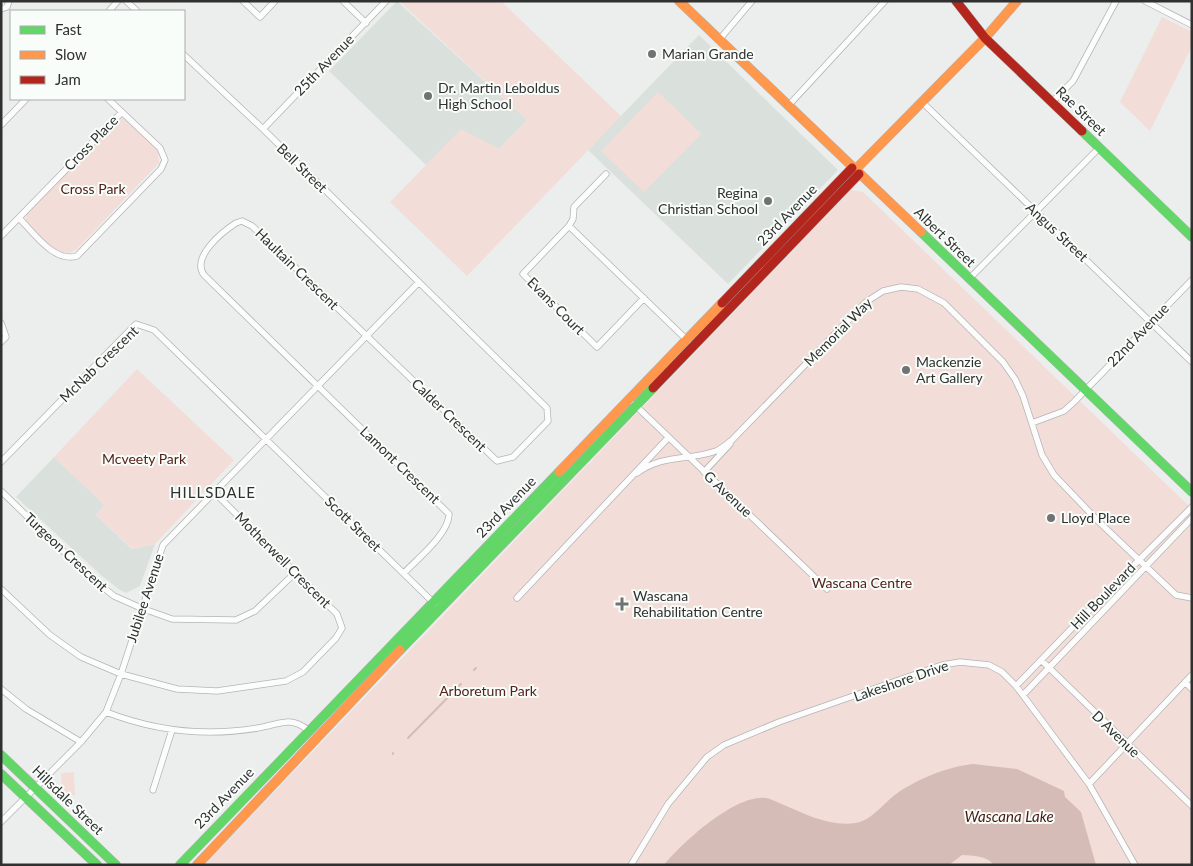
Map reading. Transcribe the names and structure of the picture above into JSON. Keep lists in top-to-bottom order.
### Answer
{
  "streets": {
    "main road": [
      "Rae Street",
      "23rd Avenue",
      "Albert Street",
      "Hillsdale Street"
    ],
    "street": [
      "25th Avenue",
      "Cross Place",
      "Bell Street",
      "Angus Street",
      "Haultain Crescent",
      "Evans Court",
      "Memorial Way",
      "22nd Avenue",
      "McNab Crescent",
      "Calder Crescent",
      "Lamont Crescent",
      "G Avenue",
      "Scott Street",
      "Turgeon Crescent",
      "Motherwell Crescent",
      "Hill Boulevard",
      "Jubilee Avenue",
      "Lakeshore Drive",
      "D Avenue"
    ]
  },
  "crossings": [
    ["25th Avenue", "Bell Street"],
    ["Rae Street", "23rd Avenue"],
    ["Bell Street", "Calder Crescent"],
    ["Bell Street", "Jubilee Avenue"],
    ["23rd Avenue", "Angus Street"],
    ["23rd Avenue", "Albert Street"],
    ["23rd Avenue", "G Avenue"],
    ["23rd Avenue", "Scott Street"],
    ["Angus Street", "22nd Avenue"],
    ["Albert Street", "22nd Avenue"],
    ["Haultain Crescent", "Calder Crescent"],
    ["Haultain Crescent", "Lamont Crescent"],
    ["Haultain Crescent", "Jubilee Avenue"],
    ["Memorial Way", "22nd Avenue"],
    ["Memorial Way", "G Avenue"],
    ["Memorial Way", "Hill Boulevard"],
    ["McNab Crescent", "Scott Street"],
    ["McNab Crescent", "Jubilee Avenue"],
    ["Calder Crescent", "Jubilee Avenue"],
    ["Lamont Crescent", "Scott Street"],
    ["Lamont Crescent", "Jubilee Avenue"],
    ["Scott Street", "Jubilee Avenue"],
    ["Turgeon Crescent", "Motherwell Crescent"],
    ["Turgeon Crescent", "Jubilee Avenue"],
    ["Motherwell Crescent", "Jubilee Avenue"],
    ["Hill Boulevard", "Lakeshore Drive"],
    ["Hill Boulevard", "D Avenue"],
    ["Jubilee Avenue", "Hillsdale Street"]
  ],
  "districts": ["HILLSDALE"],
  "water": ["Wascana Lake"],
  "parks": [
    "Cross Park",
    "Mcveety Park",
    "Wascana Centre",
    "Arboretum Park"
  ],
  "places": {
    "other": [
      "Marian Grande",
      "Dr. Martin Leboldus High School",
      "Regina Christian School",
      "Mackenzie Art Gallery",
      "Lloyd Place"
    ],
    "health": ["Wascana Rehabilitation Centre"]
  },
  "legend": ["Fast", "Slow", "Jam"]
}
